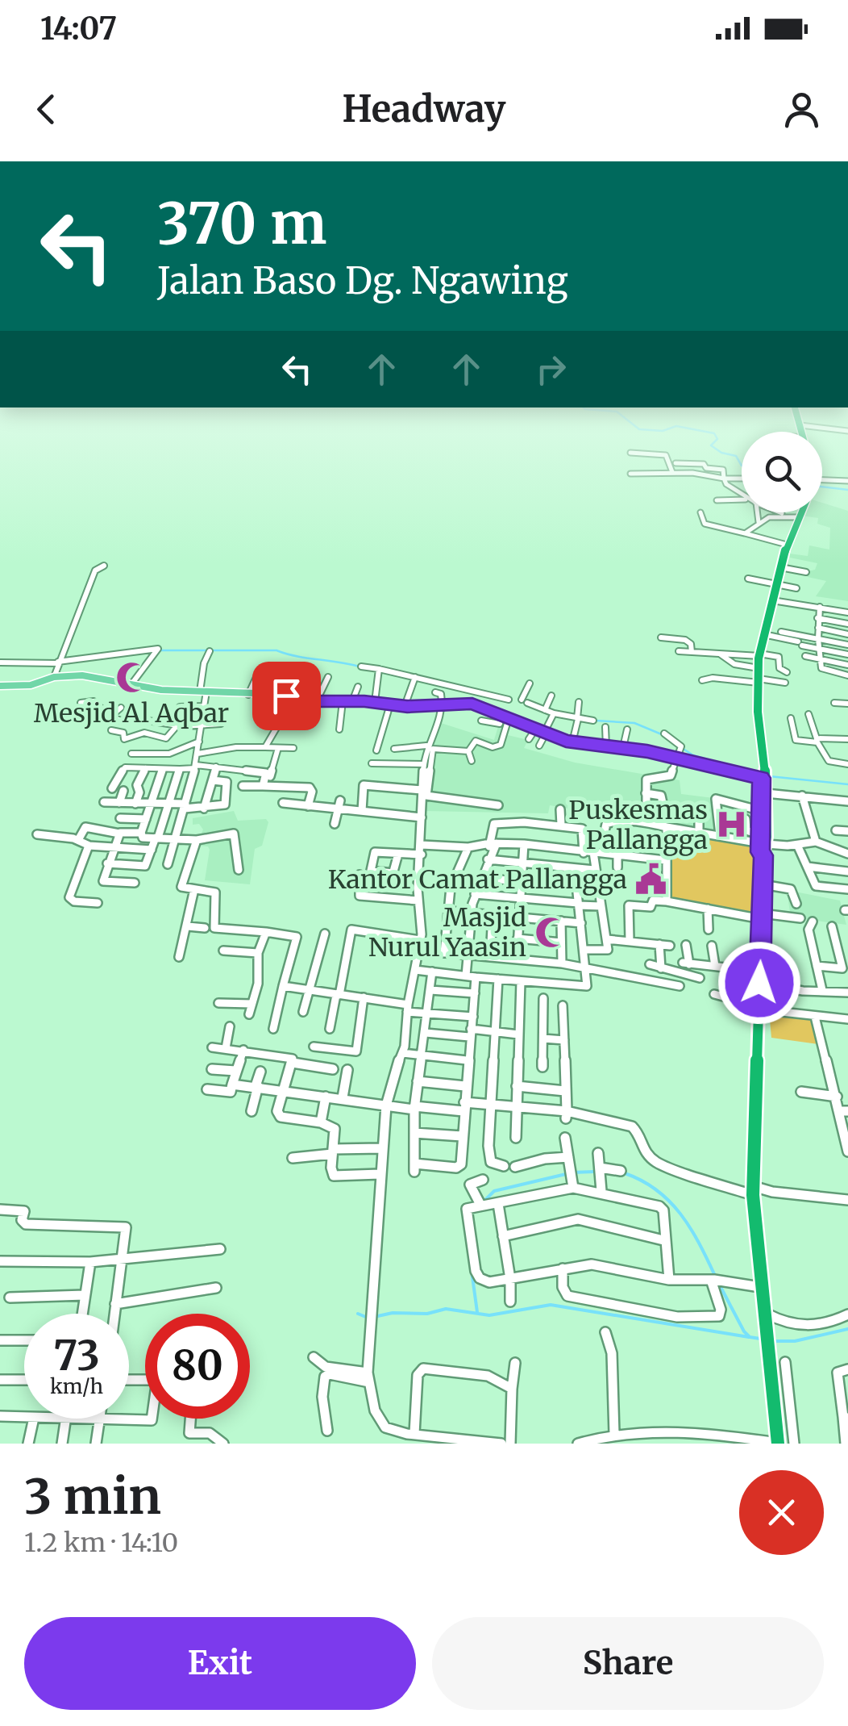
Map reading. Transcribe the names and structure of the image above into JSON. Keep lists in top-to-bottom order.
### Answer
{
  "places": {
    "mosque": ["Mesjid Al Aqbar", "Masjid Nurul Yaasin"],
    "hospital": ["Puskesmas Pallangga"],
    "public building": ["Kantor Camat Pallangga"]
  },
  "page": {
    "status": "14:07",
    "header": "Headway",
    "turn": ["370 m", "Jalan Baso Dg. Ngawing"],
    "speed": "73 km/h",
    "limit": "80",
    "heading": ["3 min", "1.2 km · 14:10"],
    "buttons": ["Exit", "Share"]
  }
}
